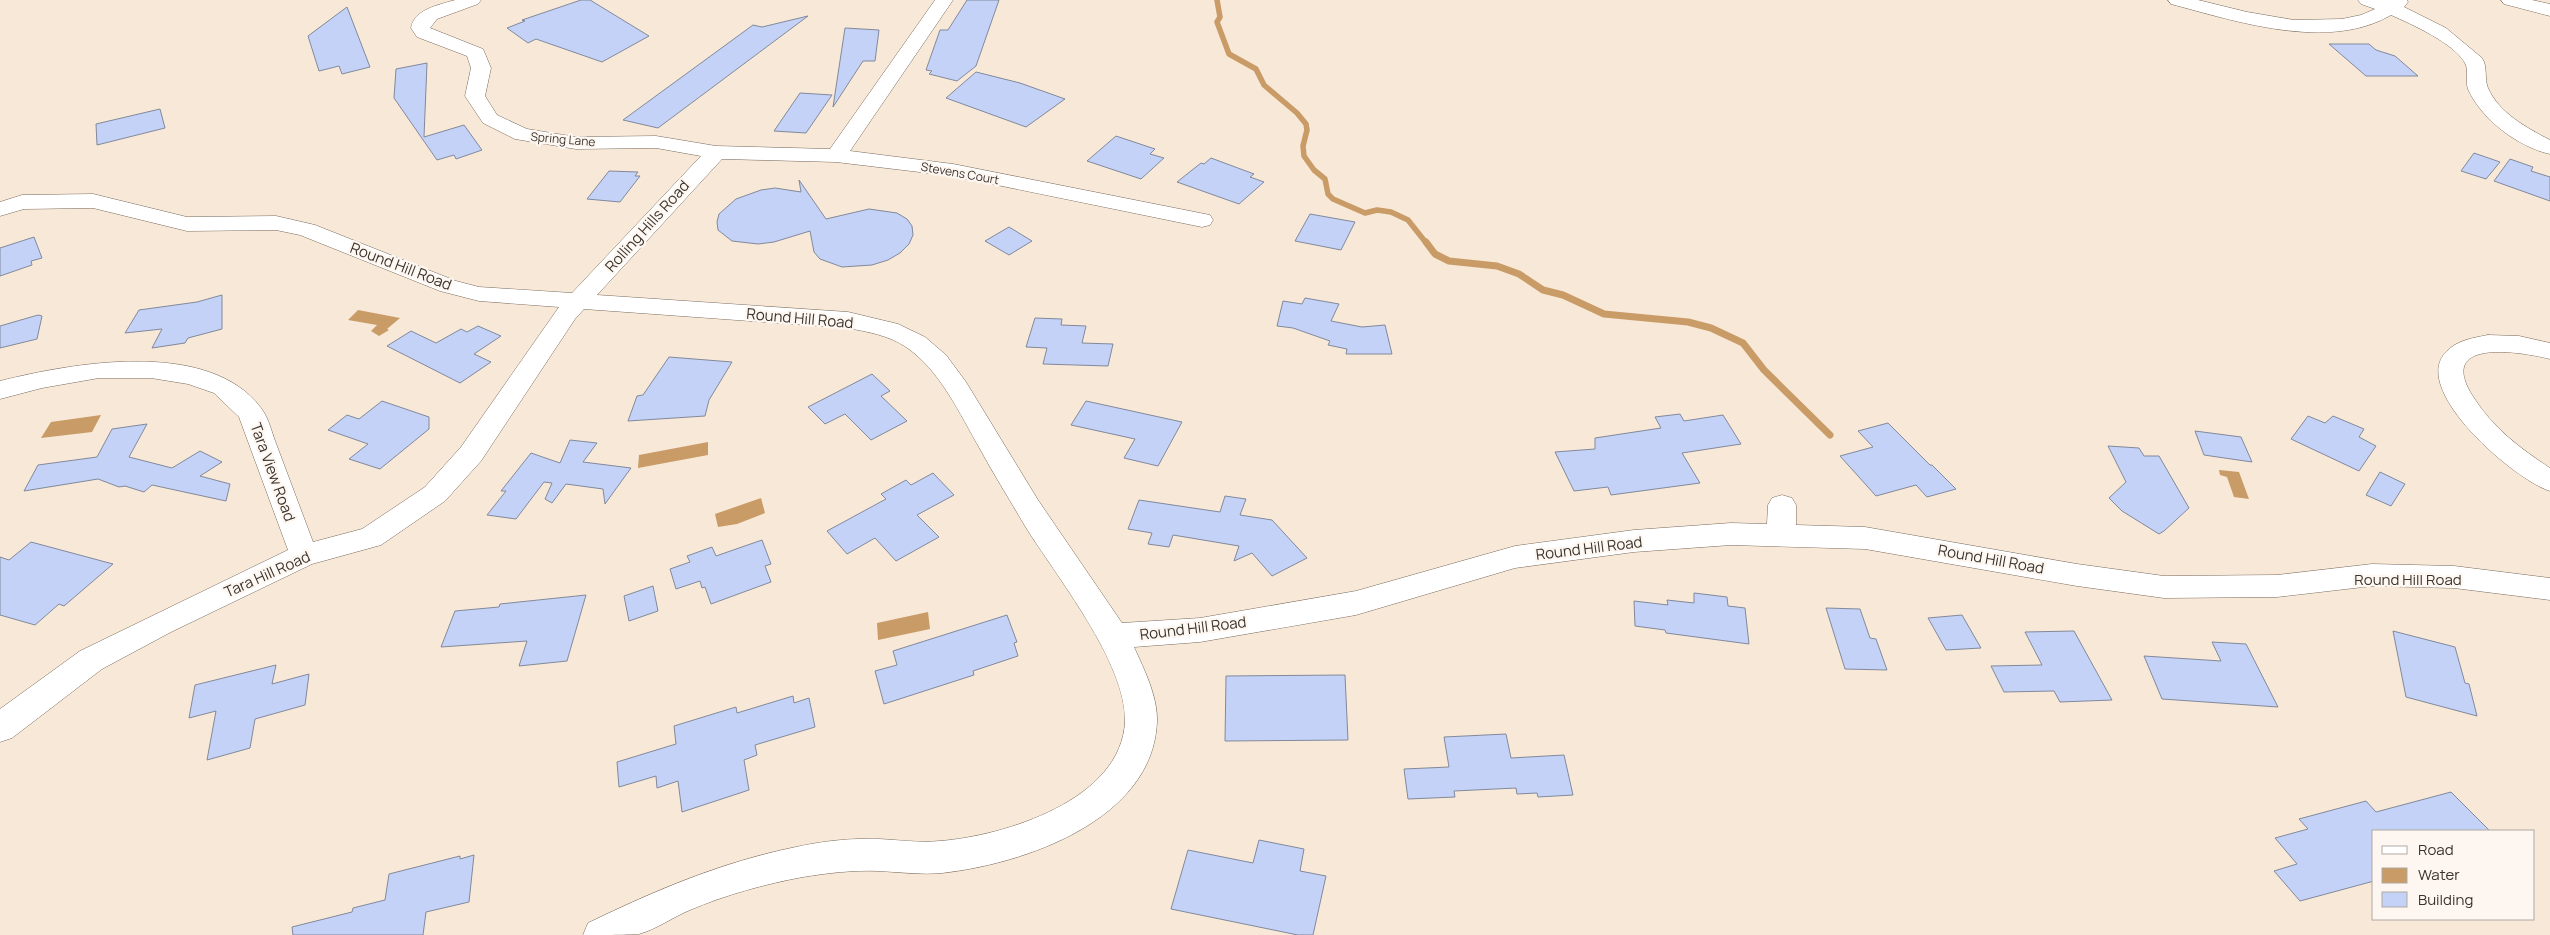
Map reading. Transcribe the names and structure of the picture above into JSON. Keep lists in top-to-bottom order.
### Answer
{
  "streets": {
    "street": [
      "Spring Lane",
      "Stevens Court",
      "Rolling Hills Road",
      "Round Hill Road",
      "Tara View Road",
      "Tara Hill Road"
    ]
  },
  "crossings": [
    ["Spring Lane", "Stevens Court"],
    ["Spring Lane", "Rolling Hills Road"],
    ["Stevens Court", "Rolling Hills Road"],
    ["Rolling Hills Road", "Round Hill Road"],
    ["Rolling Hills Road", "Tara Hill Road"],
    ["Round Hill Road", "Tara Hill Road"],
    ["Tara View Road", "Tara Hill Road"]
  ],
  "legend": ["Road", "Water", "Building"]
}
